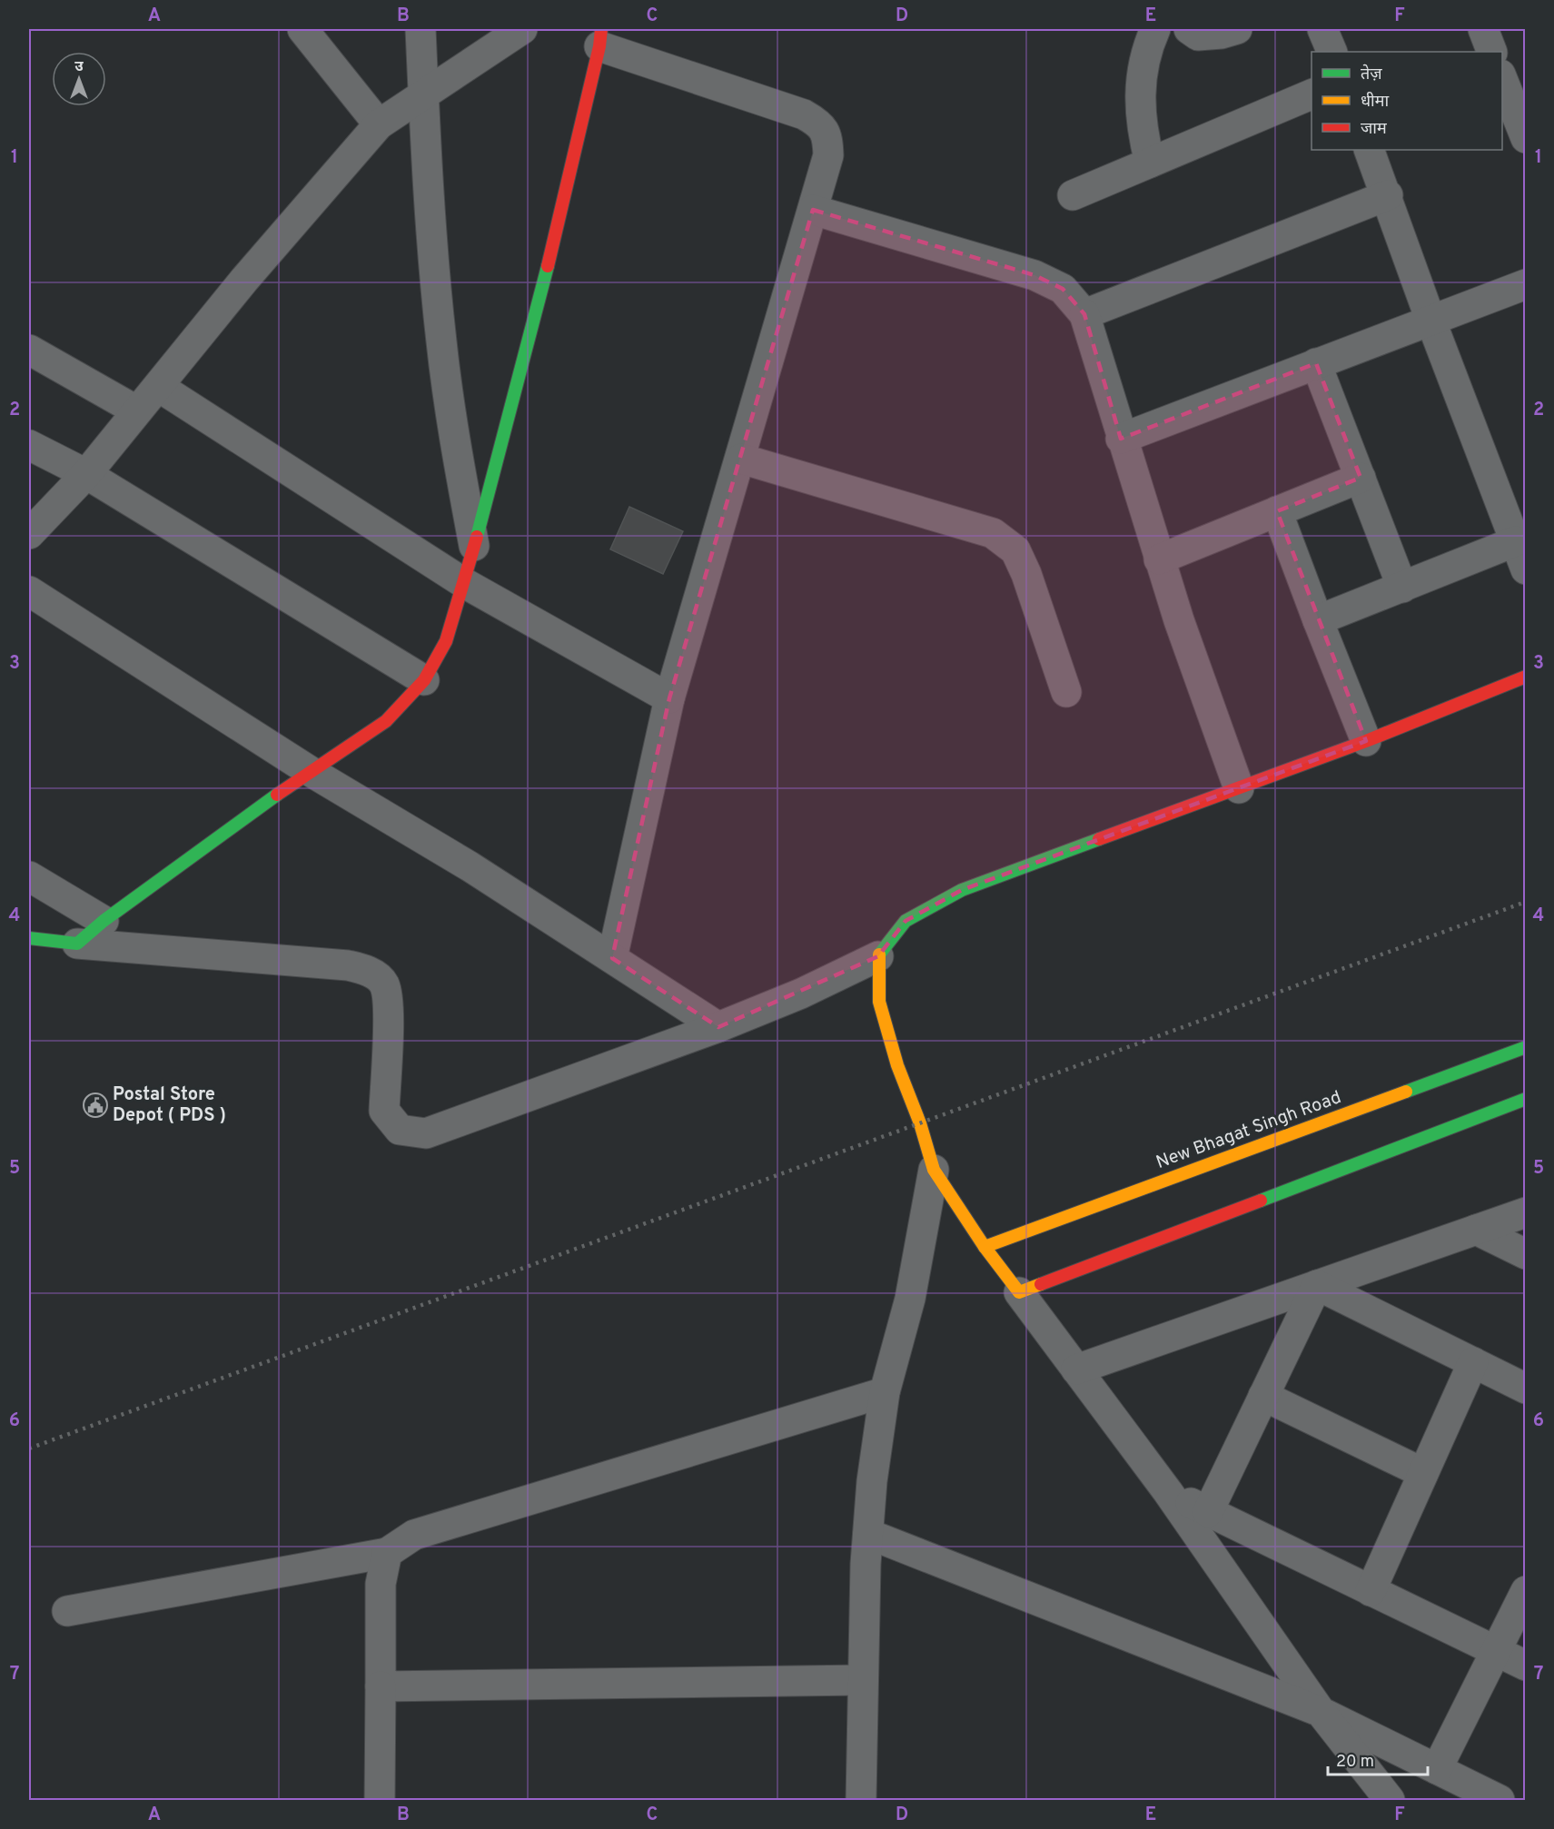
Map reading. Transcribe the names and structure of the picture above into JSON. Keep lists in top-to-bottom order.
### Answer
{
  "streets": {
    "street": ["New Bhagat Singh Road"]
  },
  "places": {
    "public building": ["Postal Store Depot ( PDS )"]
  },
  "legend": ["तेज़", "धीमा", "जाम"],
  "scale_bar": "20 m",
  "north": "top",
  "grid": {
    "columns": [
      "A",
      "B",
      "C",
      "D",
      "E",
      "F"
    ],
    "rows": [
      "1",
      "2",
      "3",
      "4",
      "5",
      "6",
      "7"
    ]
  }
}
